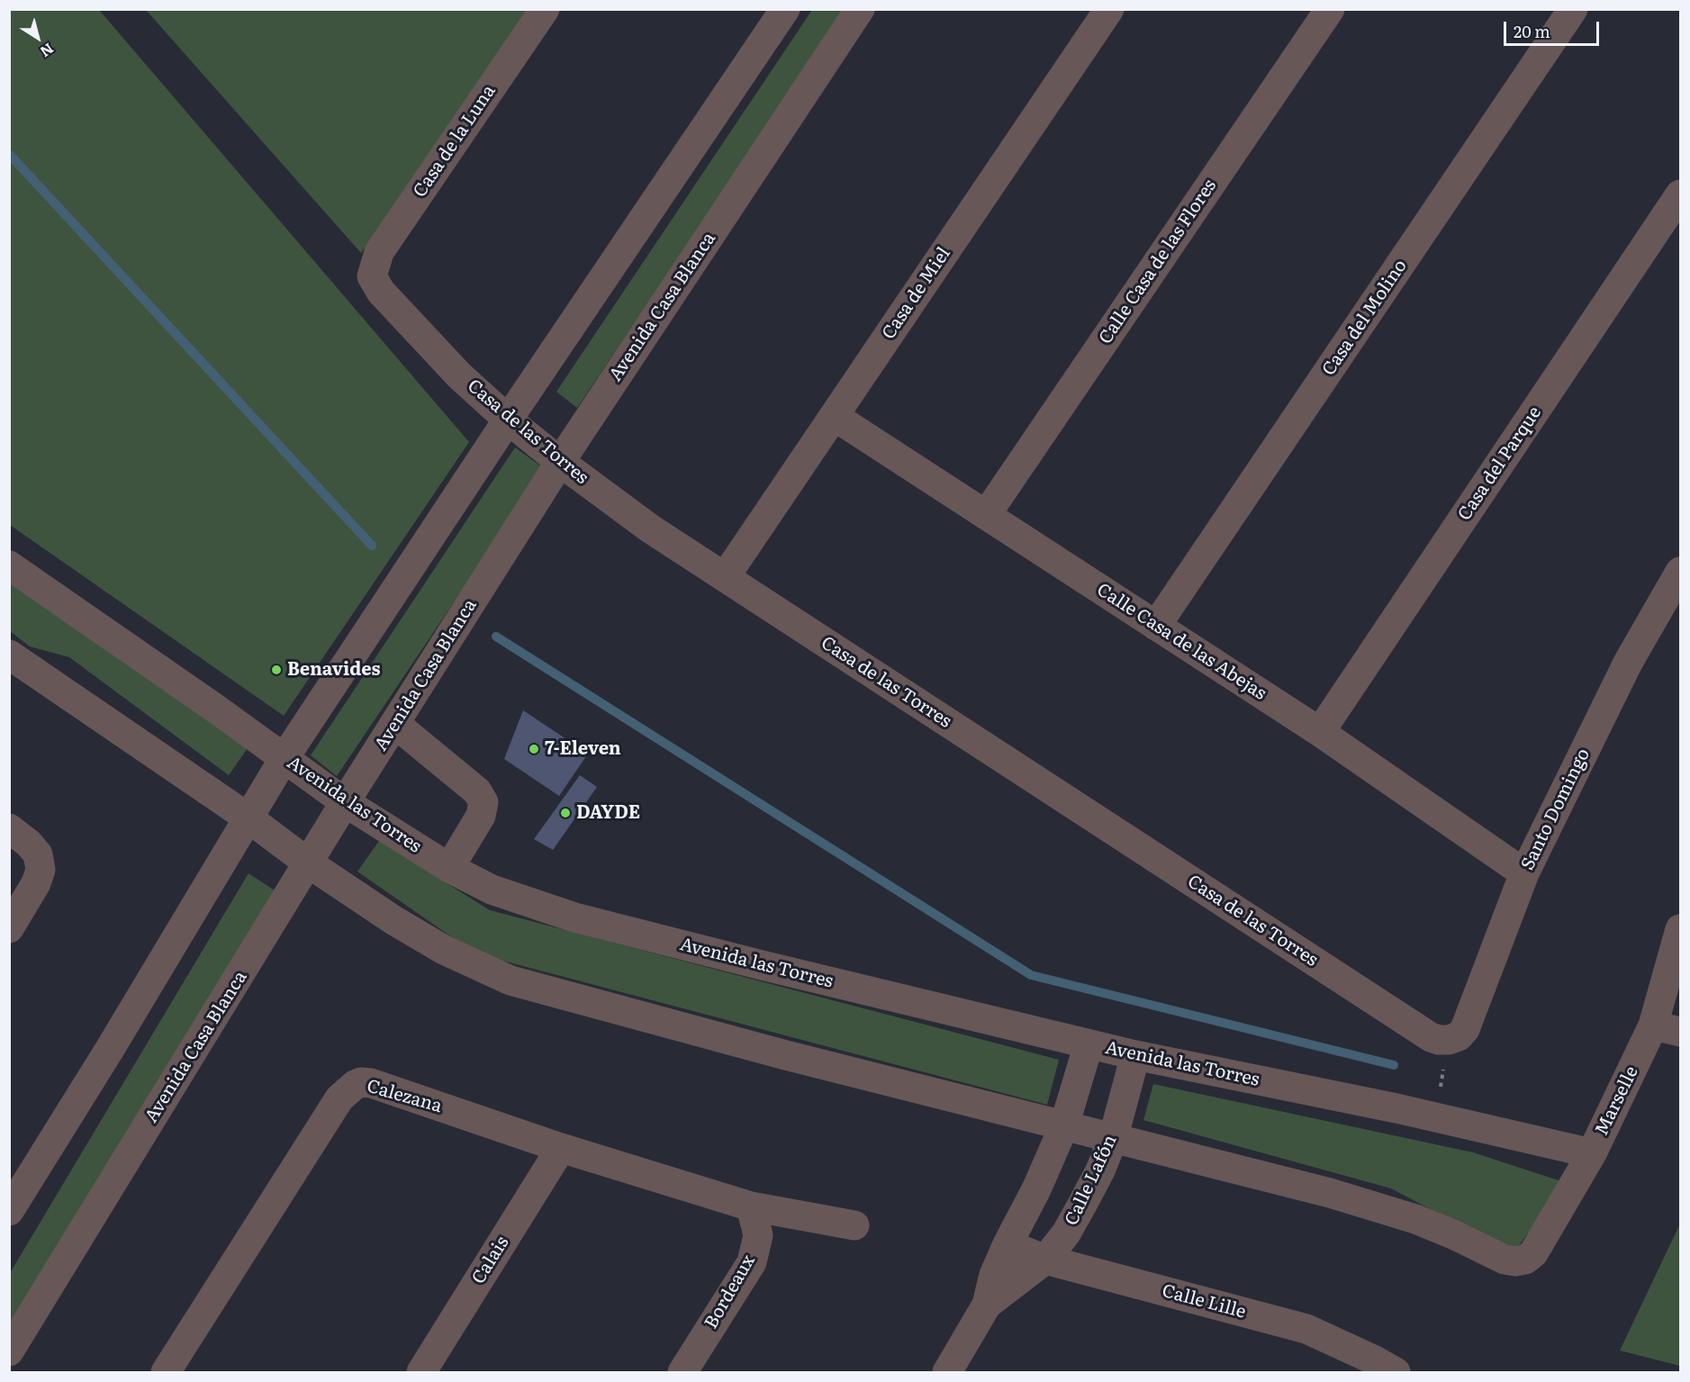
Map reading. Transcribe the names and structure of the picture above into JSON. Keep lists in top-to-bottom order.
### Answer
{
  "streets": {
    "street": [
      "Casa de la Luna",
      "Calle Casa de las Flores",
      "Casa de Miel",
      "Avenida Casa Blanca",
      "Casa del Molino",
      "Casa de las Torres",
      "Casa del Parque",
      "Calle Casa de las Abejas",
      "Avenida las Torres",
      "Santo Domingo",
      "Calezana",
      "Marselle",
      "Calle Lafón",
      "Calais",
      "Bordeaux",
      "Calle Lille"
    ]
  },
  "crossings": [
    ["Casa de la Luna", "Casa de las Torres"],
    ["Calle Casa de las Flores", "Calle Casa de las Abejas"],
    ["Casa de Miel", "Casa de las Torres"],
    ["Casa de Miel", "Calle Casa de las Abejas"],
    ["Avenida Casa Blanca", "Casa de las Torres"],
    ["Avenida Casa Blanca", "Avenida las Torres"],
    ["Casa del Molino", "Calle Casa de las Abejas"],
    ["Casa de las Torres", "Santo Domingo"],
    ["Casa del Parque", "Calle Casa de las Abejas"],
    ["Calle Casa de las Abejas", "Santo Domingo"],
    ["Avenida las Torres", "Marselle"],
    ["Avenida las Torres", "Calle Lafón"],
    ["Calezana", "Calais"],
    ["Calezana", "Bordeaux"],
    ["Marselle", "Calle Lafón"],
    ["Calle Lafón", "Calle Lille"]
  ],
  "places": ["Benavides", "7-Eleven", "DAYDE"],
  "scale_bar": "20 m",
  "north": "bottom right"
}
